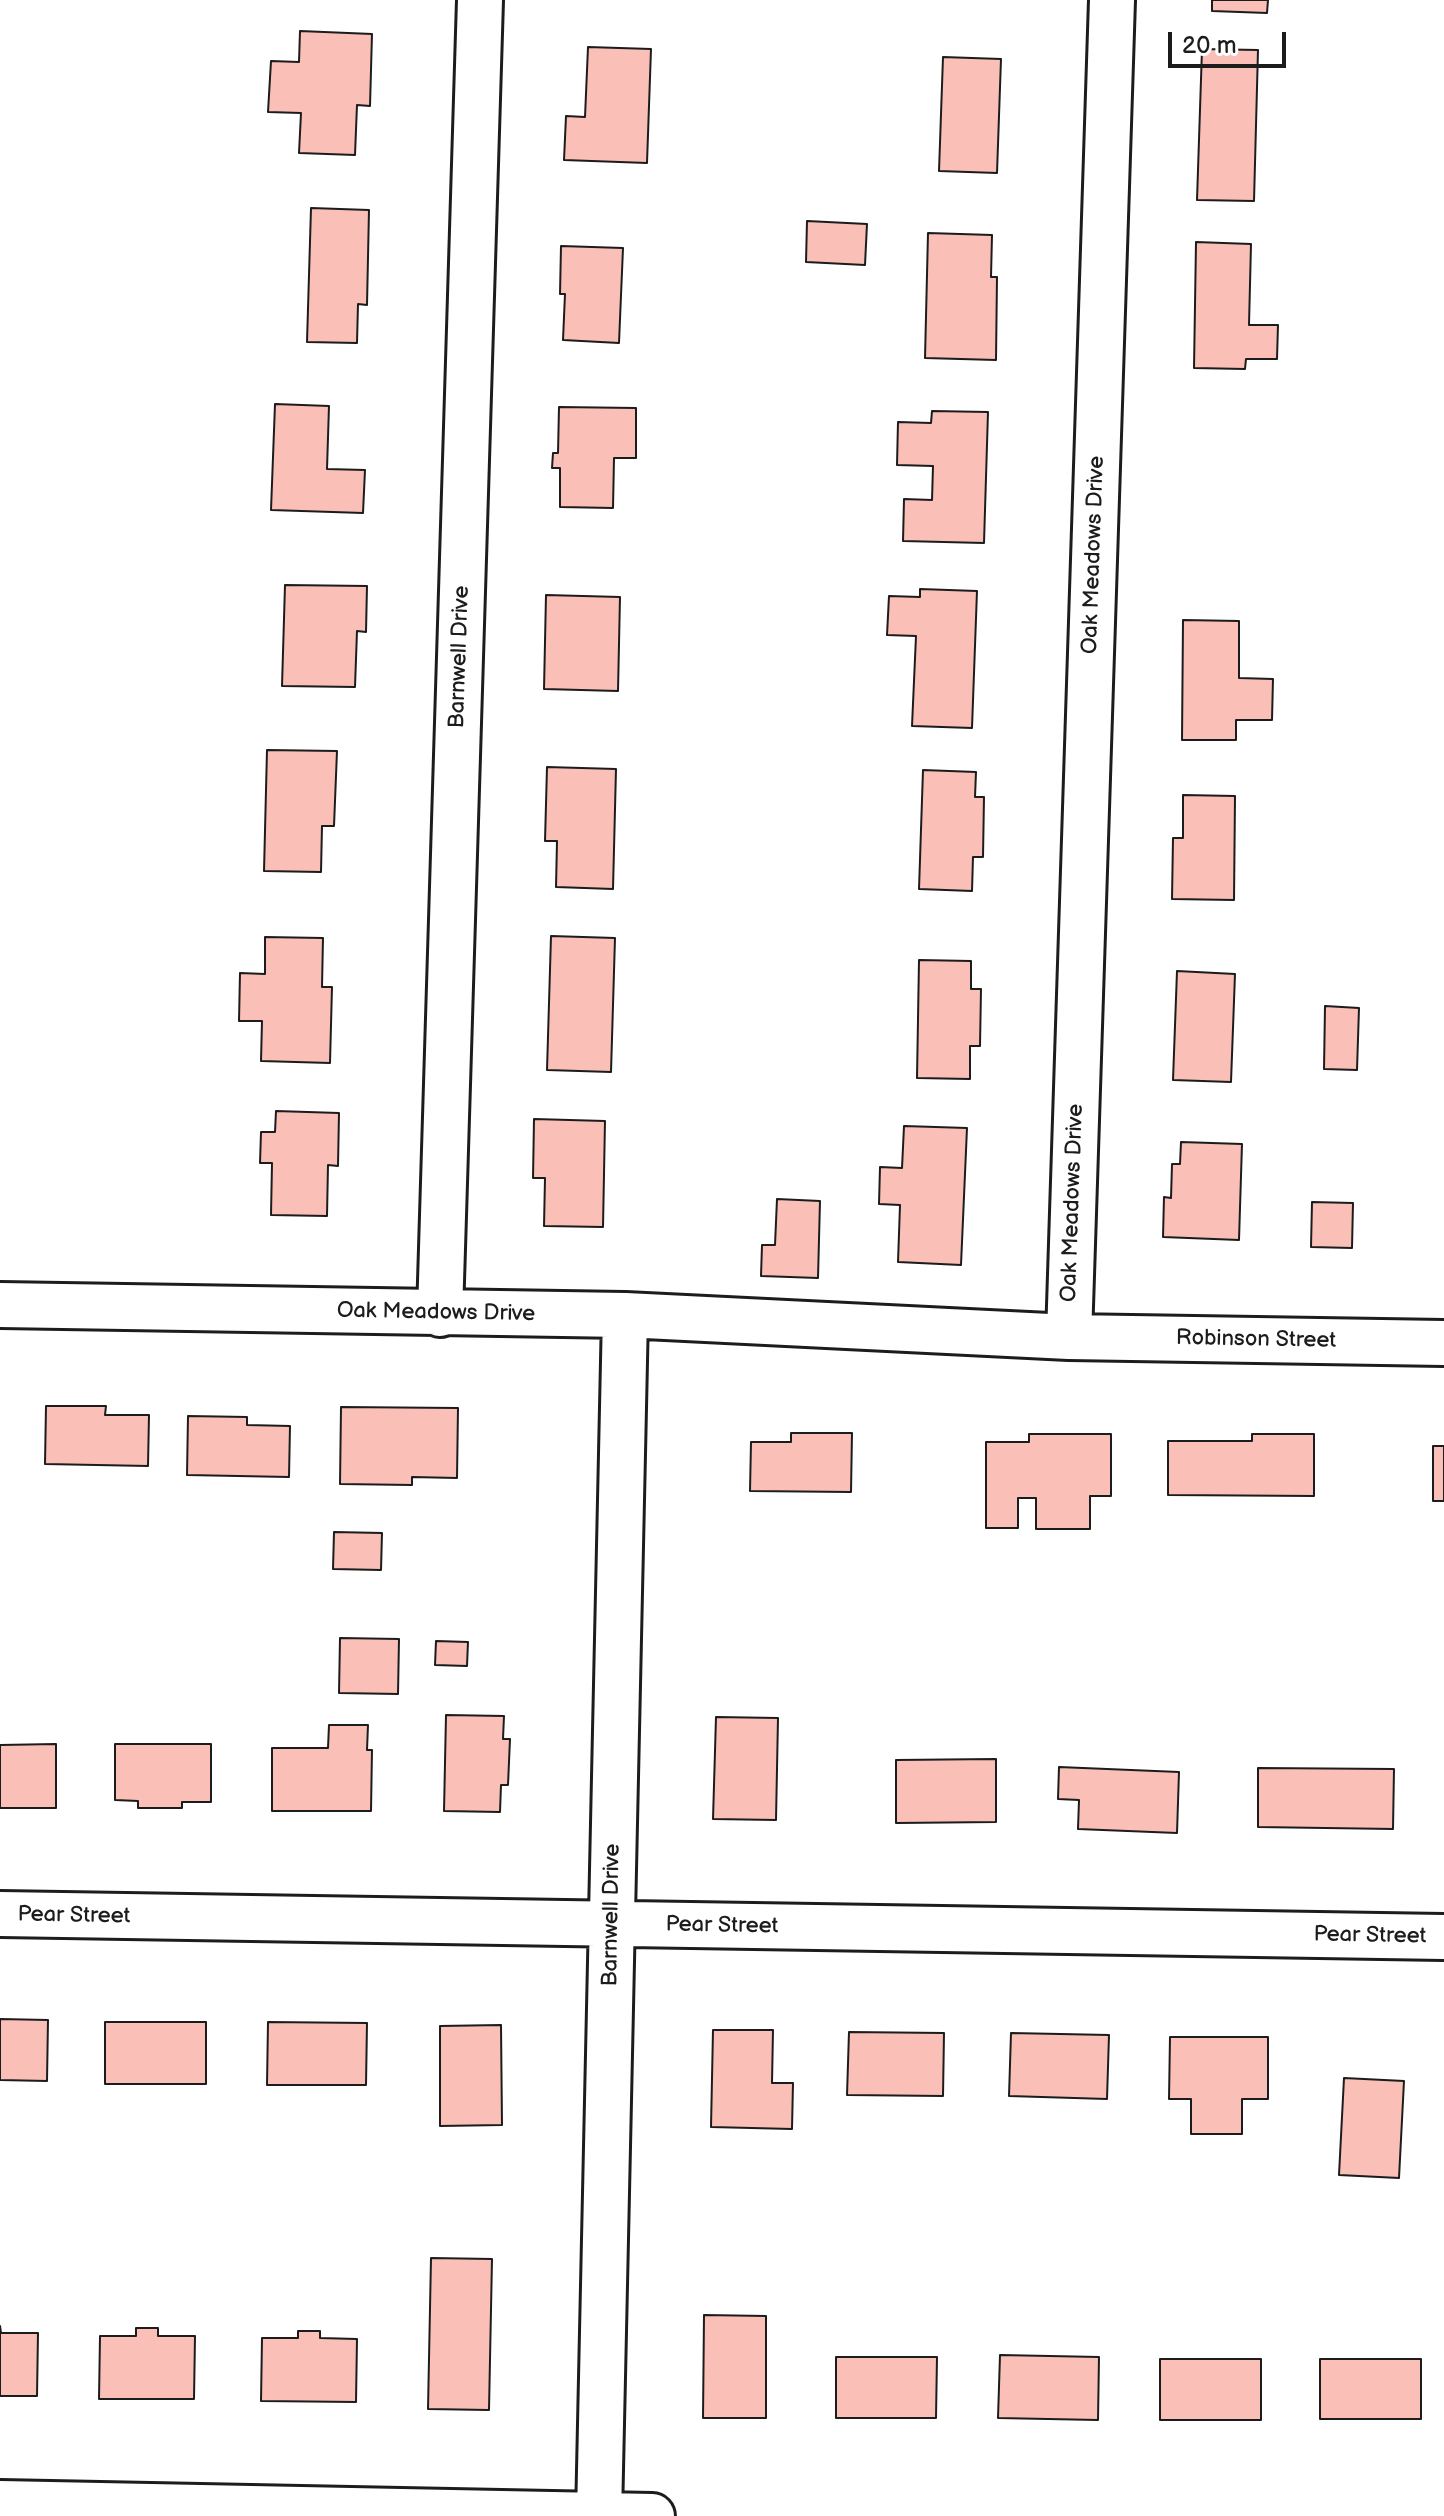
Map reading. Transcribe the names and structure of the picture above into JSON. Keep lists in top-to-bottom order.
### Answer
{
  "streets": {
    "street": [
      "Oak Meadows Drive",
      "Barnwell Drive",
      "Robinson Street",
      "Pear Street"
    ]
  },
  "crossings": [
    ["Oak Meadows Drive", "Barnwell Drive"],
    ["Oak Meadows Drive", "Robinson Street"],
    ["Barnwell Drive", "Pear Street"]
  ],
  "scale_bar": "20 m"
}
